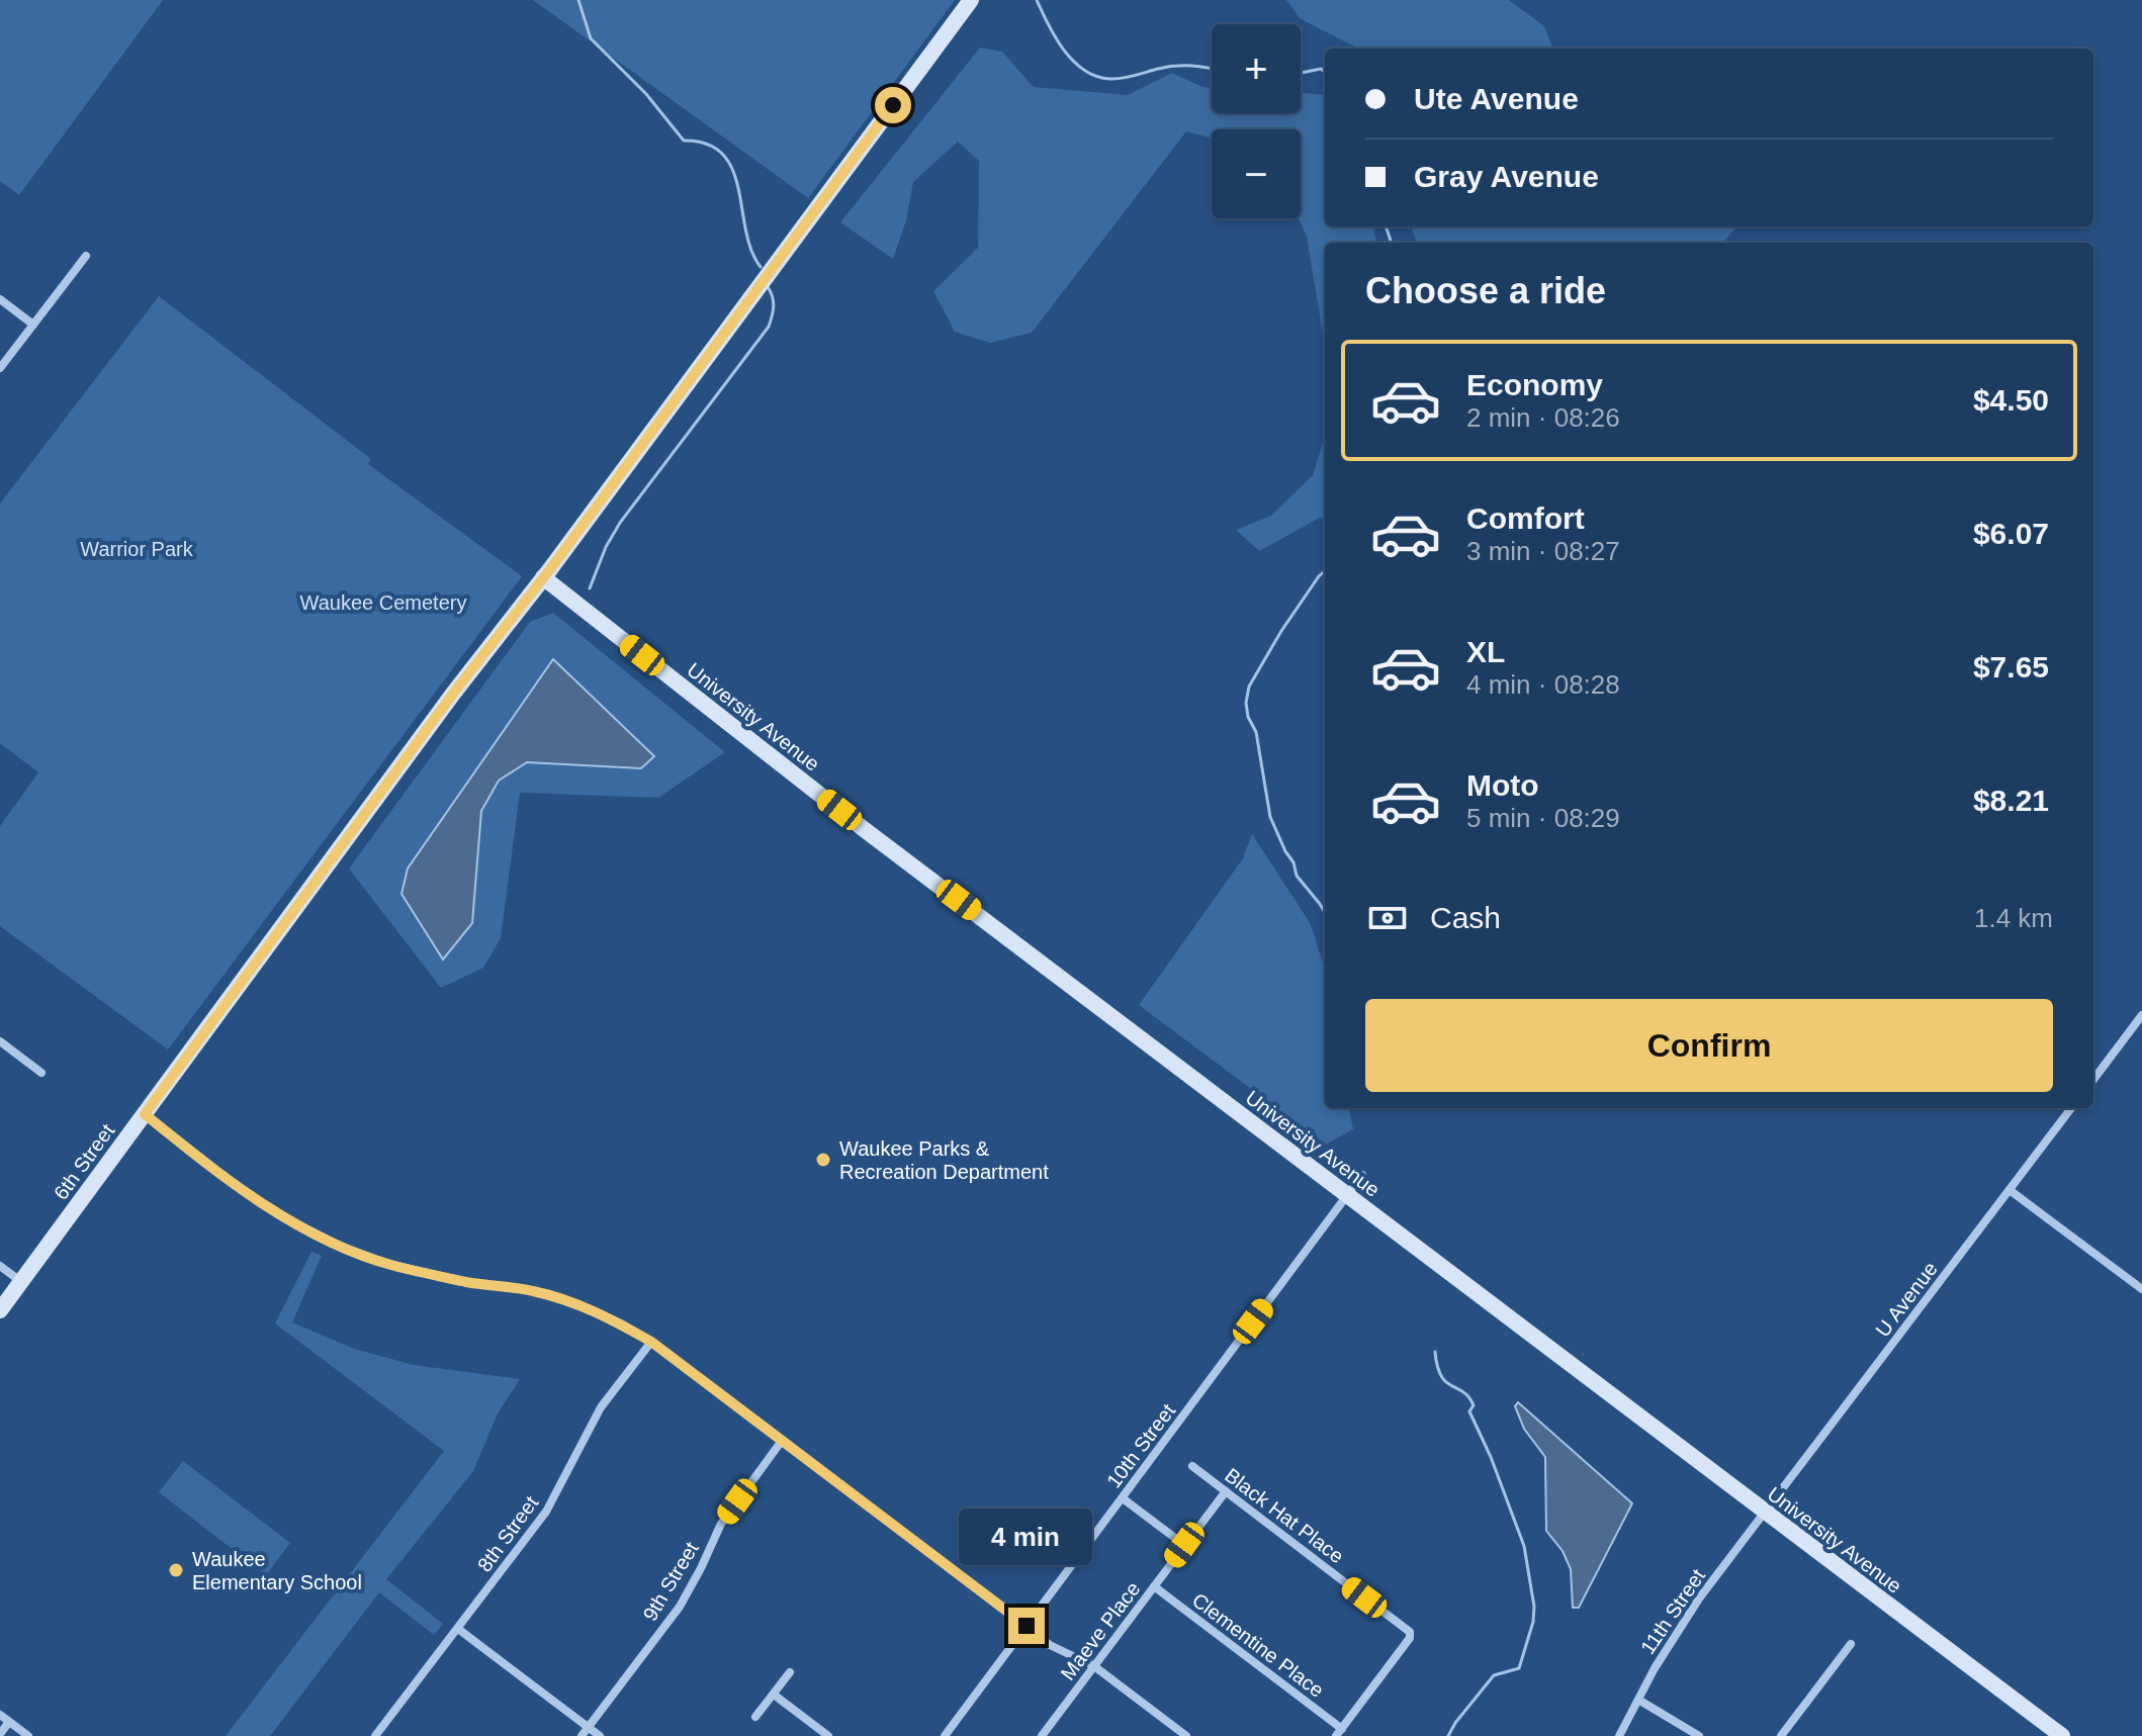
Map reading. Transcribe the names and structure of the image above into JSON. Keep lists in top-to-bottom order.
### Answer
{
  "streets": {
    "street": [
      "University Avenue",
      "6th Street",
      "U Avenue",
      "10th Street",
      "Black Hat Place",
      "8th Street",
      "9th Street",
      "11th Street",
      "Maeve Place",
      "Clementine Place"
    ]
  },
  "crossings": [
    ["University Avenue", "6th Street"],
    ["University Avenue", "U Avenue"],
    ["University Avenue", "10th Street"],
    ["University Avenue", "11th Street"],
    ["U Avenue", "11th Street"],
    ["Black Hat Place", "Maeve Place"],
    ["Black Hat Place", "Clementine Place"],
    ["Maeve Place", "Clementine Place"]
  ],
  "parks": ["Warrior Park", "Waukee Cemetery"],
  "places": ["Waukee Parks & Recreation Department", "Waukee Elementary School"],
  "page": {
    "map_buttons": ["+", "−"],
    "banner": ["Ute Avenue", "Gray Avenue"],
    "heading": "Choose a ride",
    "list": [
      {
        "name": "Economy",
        "note": "2 min · 08:26",
        "value": "$4.50"
      },
      {
        "name": "Comfort",
        "note": "3 min · 08:27",
        "value": "$6.07"
      },
      {
        "name": "XL",
        "note": "4 min · 08:28",
        "value": "$7.65"
      },
      {
        "name": "Moto",
        "note": "5 min · 08:29",
        "value": "$8.21"
      }
    ],
    "pay": ["Cash", "1.4 km"],
    "buttons": "Confirm",
    "bubble": "4 min"
  }
}
